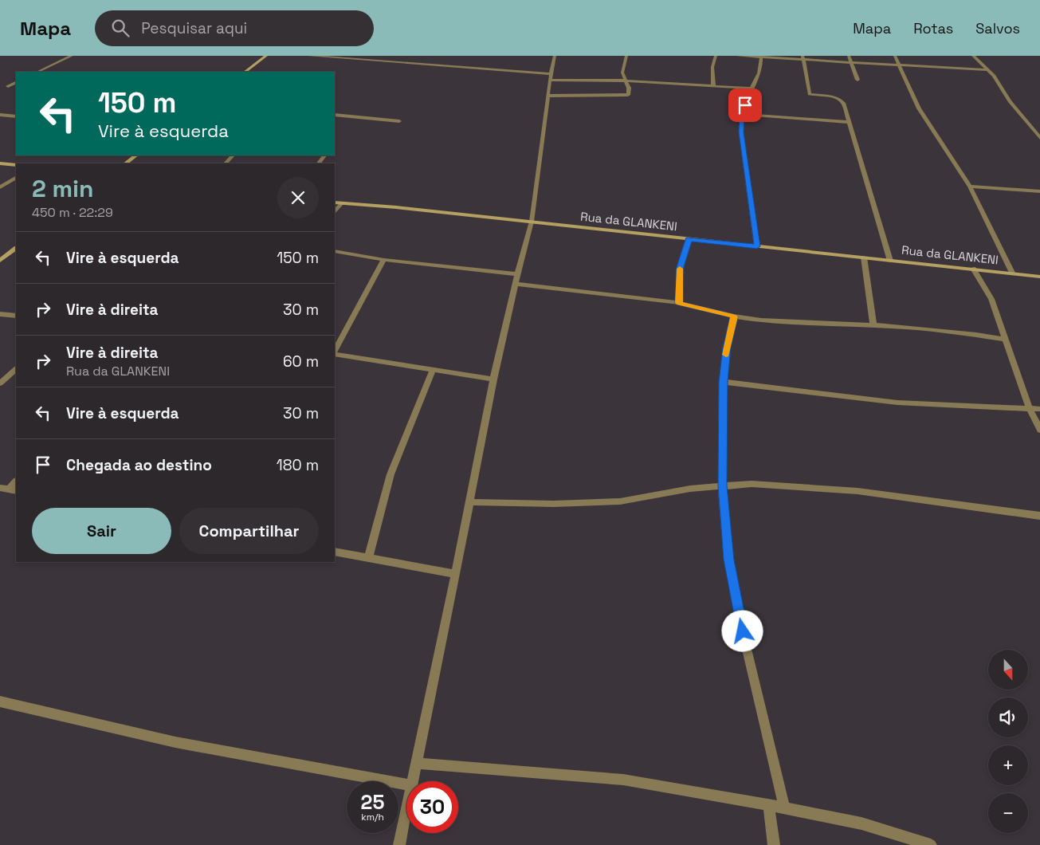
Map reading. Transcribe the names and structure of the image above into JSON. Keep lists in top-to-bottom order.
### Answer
{
  "streets": {
    "street": ["Rua da GLANKENI"]
  },
  "north": "bottom",
  "page": {
    "header": "Mapa",
    "search": "Pesquisar aqui",
    "nav": ["Mapa", "Rotas", "Salvos"],
    "turn": ["150 m", "Vire à esquerda"],
    "heading": ["2 min", "450 m · 22:29"],
    "list": [
      {
        "name": "Vire à esquerda",
        "value": "150 m"
      },
      {
        "name": "Vire à direita",
        "value": "30 m"
      },
      {
        "name": "Vire à direita",
        "note": "Rua da GLANKENI",
        "value": "60 m"
      },
      {
        "name": "Vire à esquerda",
        "value": "30 m"
      },
      {
        "name": "Chegada ao destino",
        "value": "180 m"
      }
    ],
    "buttons": ["Sair", "Compartilhar"],
    "map_buttons": ["+", "−"],
    "speed": "25 km/h",
    "limit": "30"
  }
}
